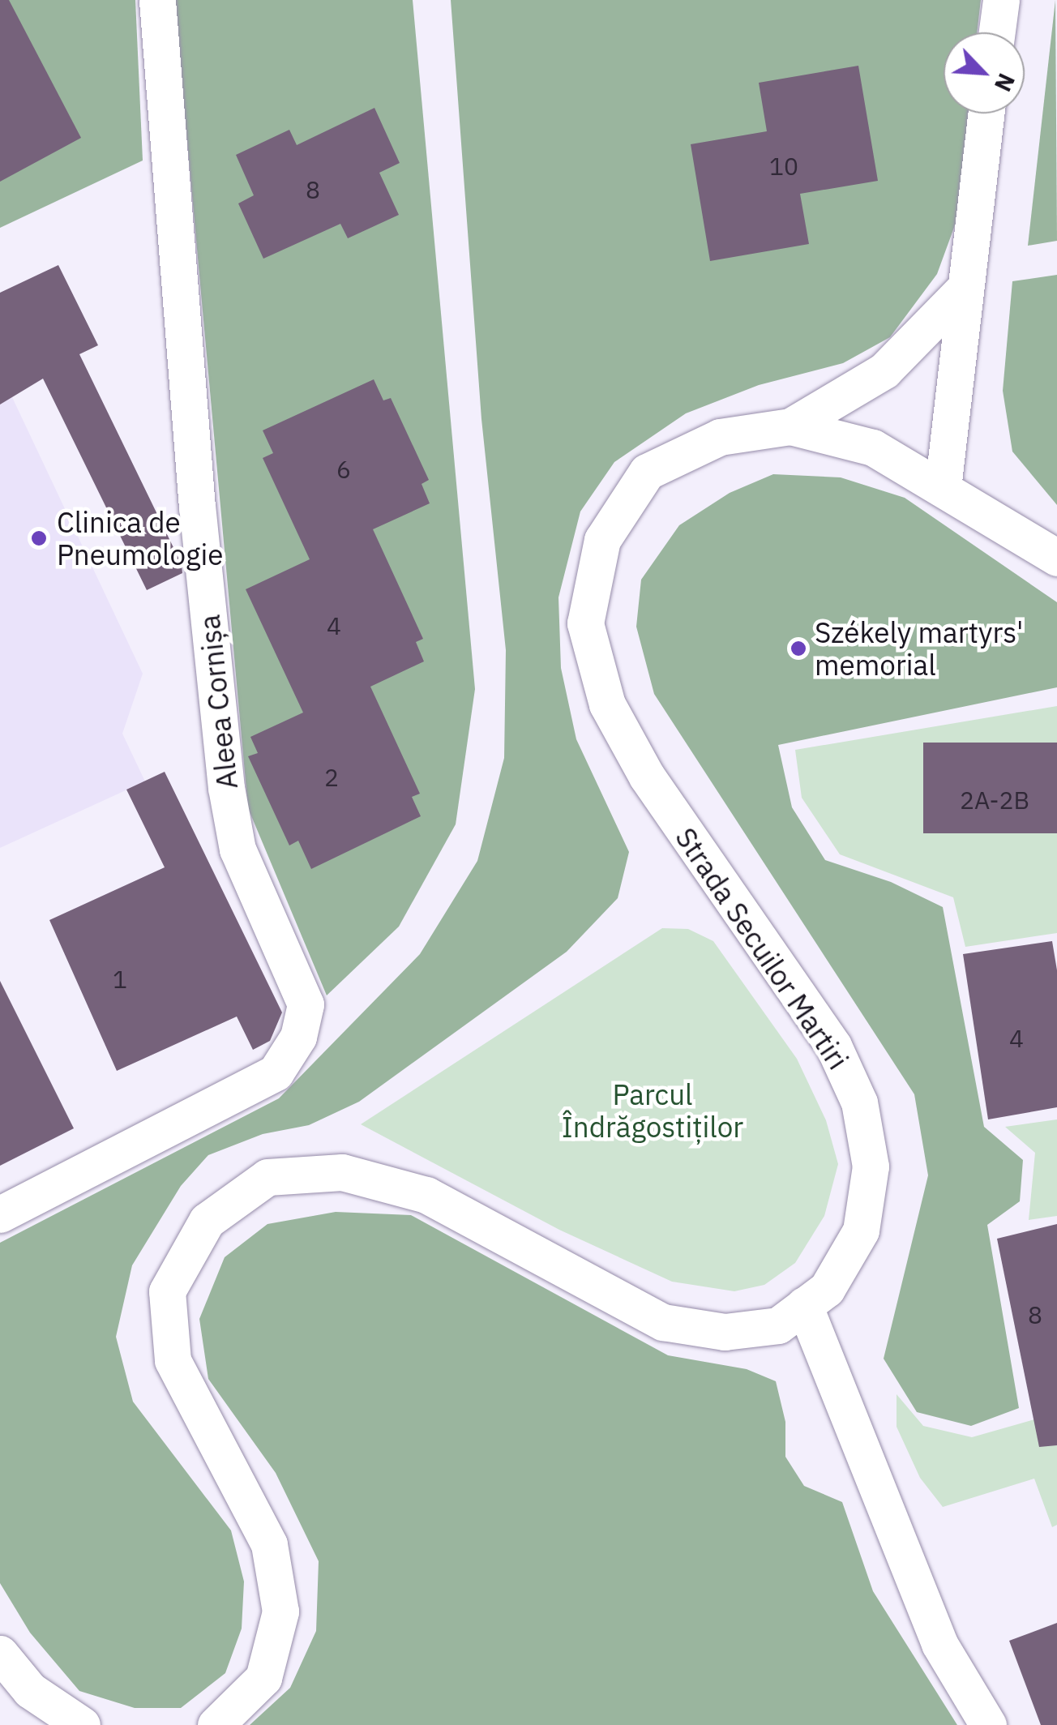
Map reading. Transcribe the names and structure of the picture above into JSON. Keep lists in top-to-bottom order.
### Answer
{
  "streets": {
    "street": ["Aleea Cornișa", "Strada Secuilor Martiri"]
  },
  "parks": ["Parcul Îndrăgostiților"],
  "places": ["Clinica de Pneumologie", "Székely martyrs' memorial"],
  "house_numbers": [
    "10",
    "8",
    "6",
    "4",
    "2",
    "2A-2B",
    "1",
    "4",
    "8"
  ],
  "north": "bottom right"
}
